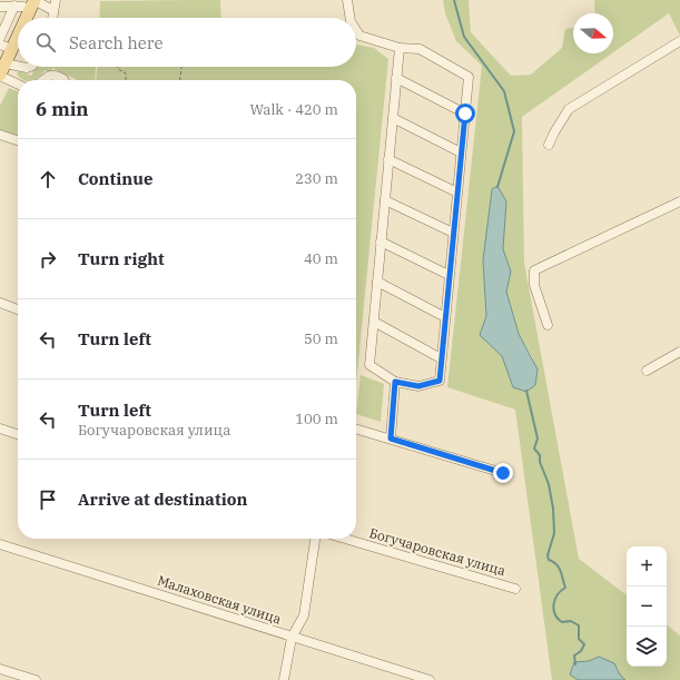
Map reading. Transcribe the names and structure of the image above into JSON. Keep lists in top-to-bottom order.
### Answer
{
  "streets": {
    "street": ["Богучаровская улица", "Малаховская улица"]
  },
  "north": "right",
  "page": {
    "search": "Search here",
    "heading": ["6 min", "Walk · 420 m"],
    "list": [
      ["Continue", "230 m"],
      ["Turn right", "40 m"],
      ["Turn left", "50 m"],
      ["Turn left", "Богучаровская улица", "100 m"],
      "Arrive at destination"
    ],
    "map_buttons": ["+", "−"]
  }
}
